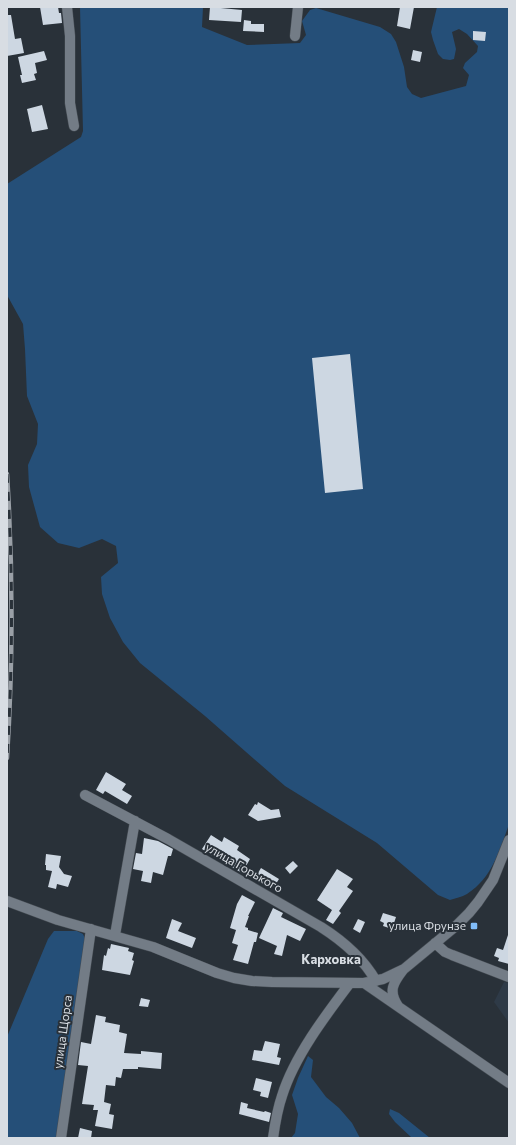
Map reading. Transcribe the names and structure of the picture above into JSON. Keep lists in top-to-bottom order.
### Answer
{
  "streets": {
    "street": ["улица Горького", "улица Щорса"]
  },
  "districts": ["Карховка"],
  "places": {
    "transit": ["улица Фрунзе"]
  }
}
